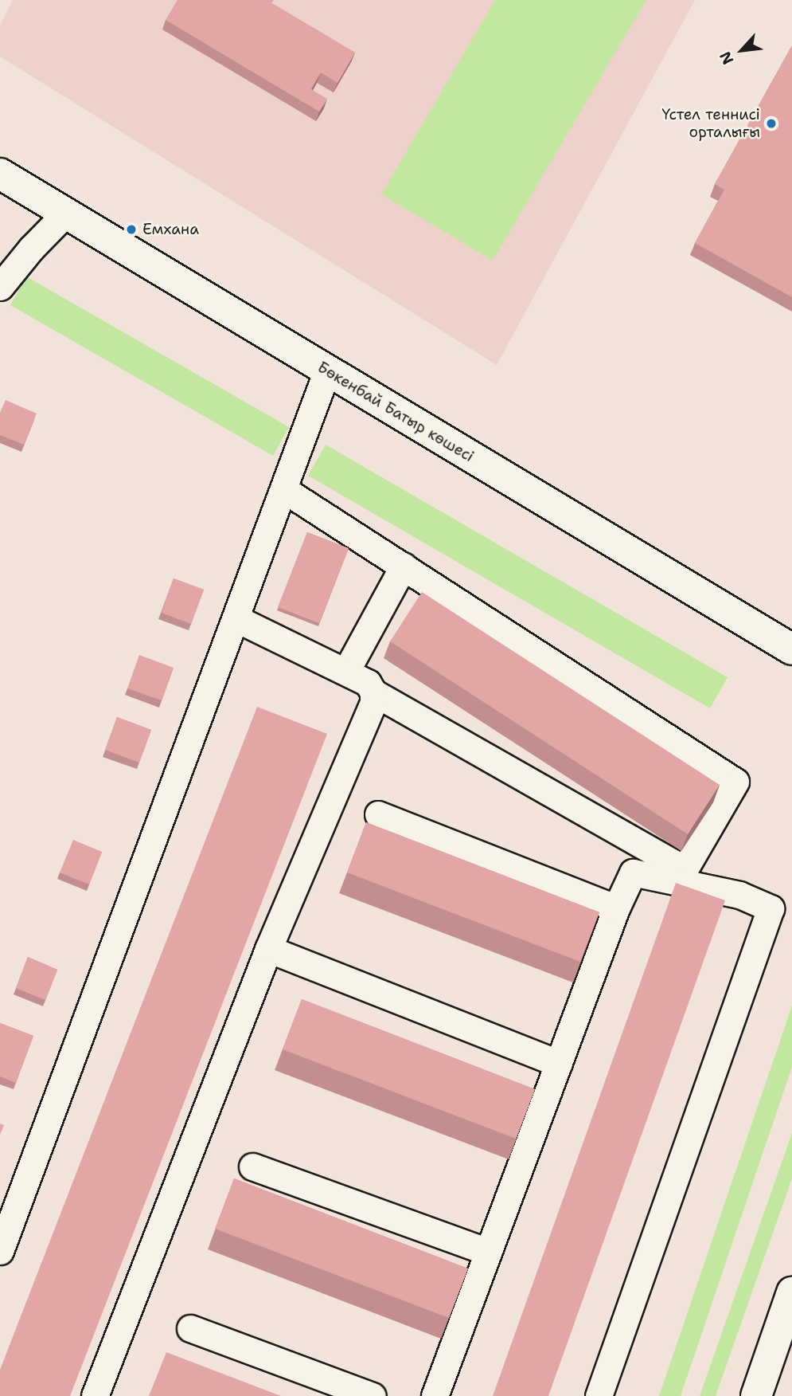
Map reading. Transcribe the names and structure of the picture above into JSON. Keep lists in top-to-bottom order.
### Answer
{
  "streets": {
    "main road": ["Бөкенбай Батыр көшесі"]
  },
  "places": ["Үстел теннисі орталығы", "Емхана"],
  "north": "bottom left"
}
